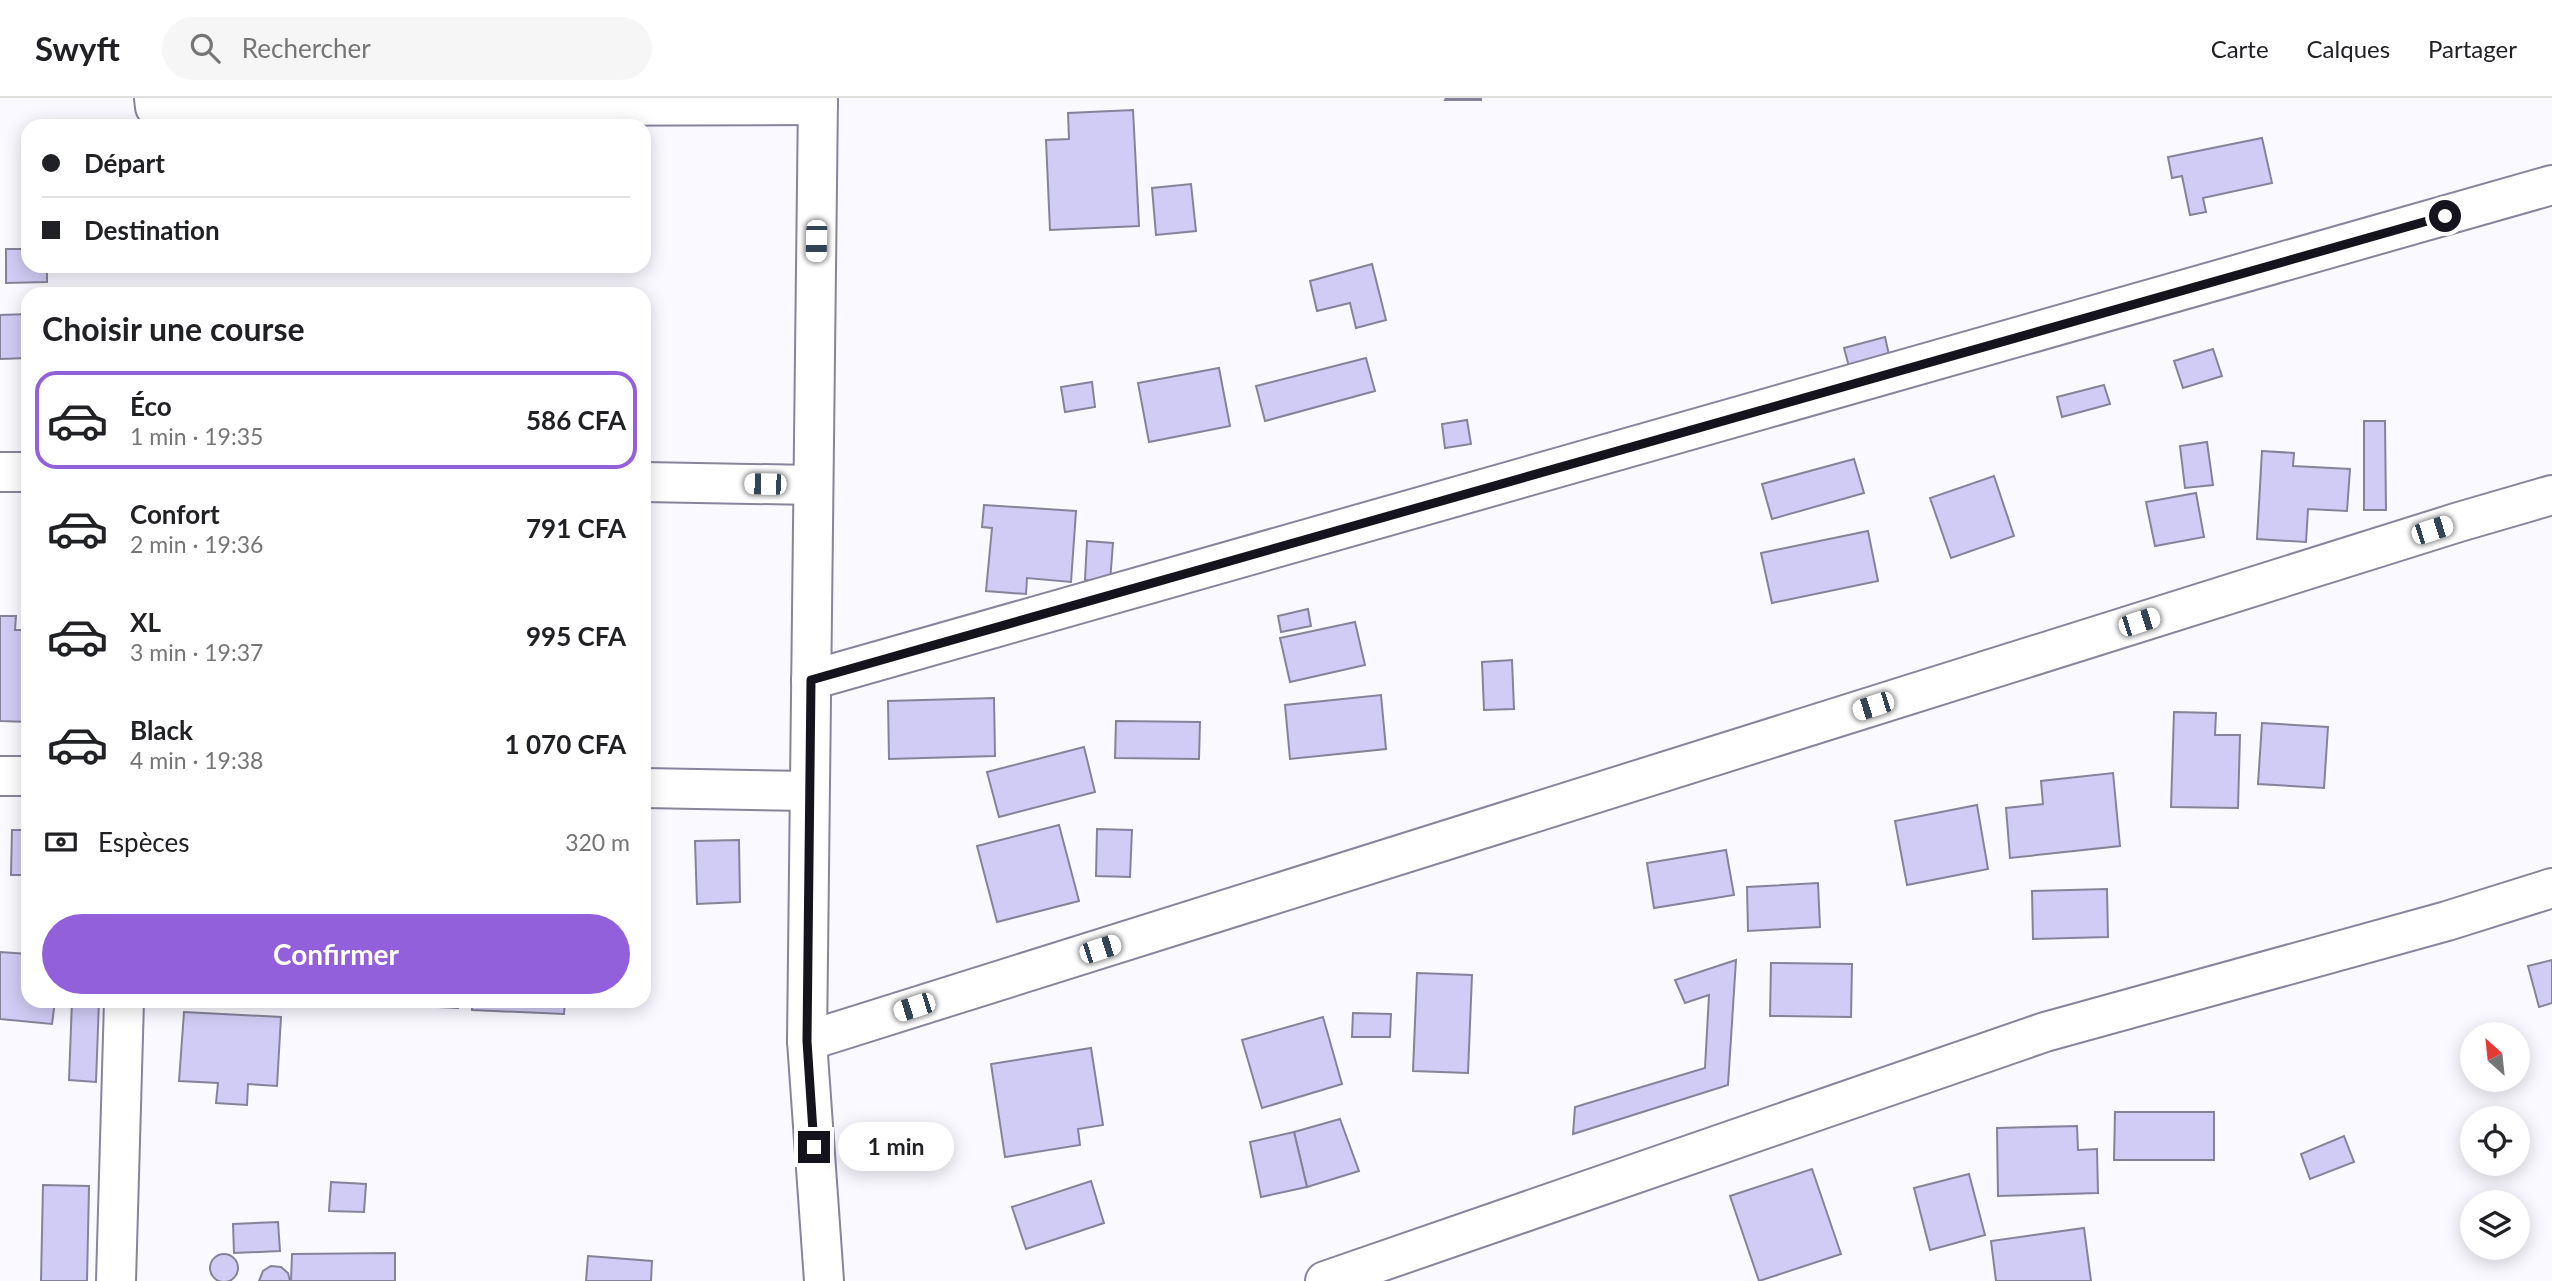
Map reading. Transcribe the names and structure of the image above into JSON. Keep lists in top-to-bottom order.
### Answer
{
  "north": "top left",
  "page": {
    "header": "Swyft",
    "search": "Rechercher",
    "nav": ["Carte", "Calques", "Partager"],
    "banner": ["Départ", "Destination"],
    "heading": "Choisir une course",
    "list": [
      {
        "name": "Éco",
        "note": "1 min · 19:35",
        "value": "586 CFA"
      },
      {
        "name": "Confort",
        "note": "2 min · 19:36",
        "value": "791 CFA"
      },
      {
        "name": "XL",
        "note": "3 min · 19:37",
        "value": "995 CFA"
      },
      {
        "name": "Black",
        "note": "4 min · 19:38",
        "value": "1 070 CFA"
      }
    ],
    "pay": ["Espèces", "320 m"],
    "buttons": "Confirmer",
    "bubble": "1 min"
  }
}
